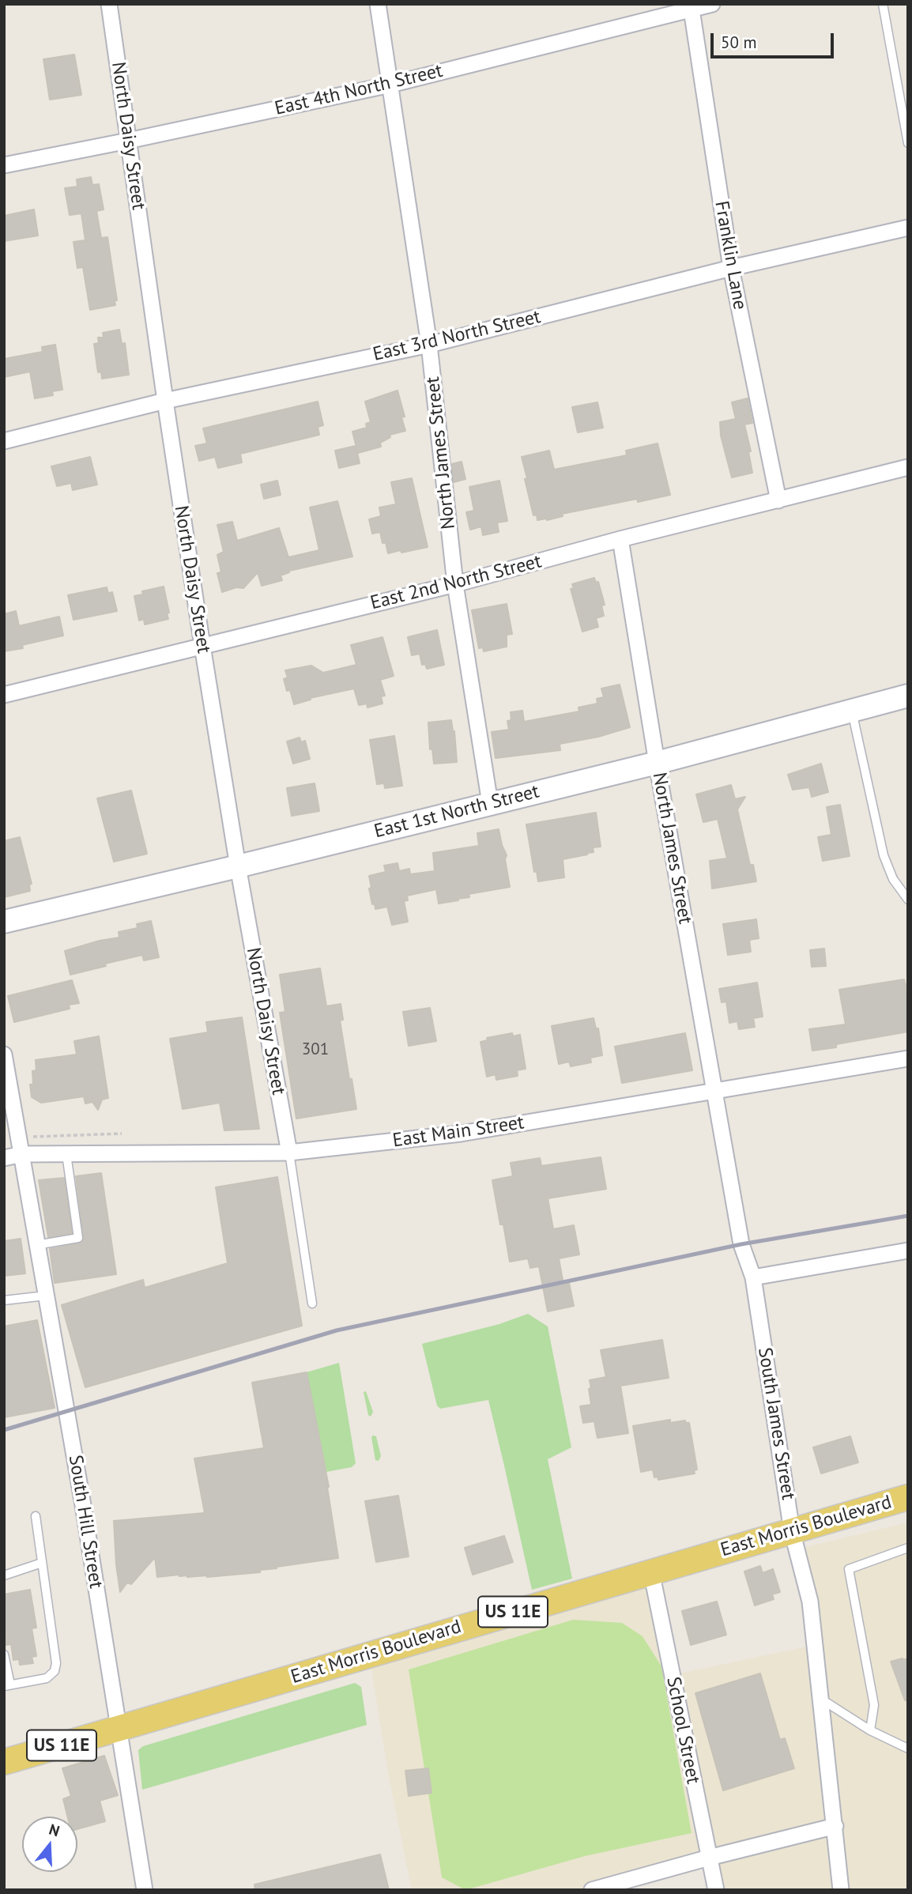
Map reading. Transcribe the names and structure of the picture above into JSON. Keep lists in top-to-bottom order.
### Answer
{
  "streets": {
    "main road": ["East 1st North Street", "East Morris Boulevard", "US 11E"],
    "street": [
      "East 4th North Street",
      "North Daisy Street",
      "Franklin Lane",
      "East 3rd North Street",
      "North James Street",
      "East 2nd North Street",
      "East Main Street",
      "South James Street",
      "South Hill Street",
      "School Street"
    ]
  },
  "crossings": [
    ["East 4th North Street", "North Daisy Street"],
    ["East 4th North Street", "Franklin Lane"],
    ["East 4th North Street", "North James Street"],
    ["North Daisy Street", "East 3rd North Street"],
    ["North Daisy Street", "East 2nd North Street"],
    ["North Daisy Street", "East 1st North Street"],
    ["North Daisy Street", "East Main Street"],
    ["Franklin Lane", "East 3rd North Street"],
    ["Franklin Lane", "East 2nd North Street"],
    ["East 3rd North Street", "North James Street"],
    ["North James Street", "East 2nd North Street"],
    ["North James Street", "East 1st North Street"],
    ["North James Street", "East Main Street"],
    ["North James Street", "South James Street"],
    ["East Main Street", "South James Street"],
    ["East Main Street", "South Hill Street"],
    ["South James Street", "East Morris Boulevard"],
    ["South Hill Street", "East Morris Boulevard"],
    ["East Morris Boulevard", "School Street"]
  ],
  "house_numbers": ["301"],
  "scale_bar": "50 m",
  "north": "top"
}
